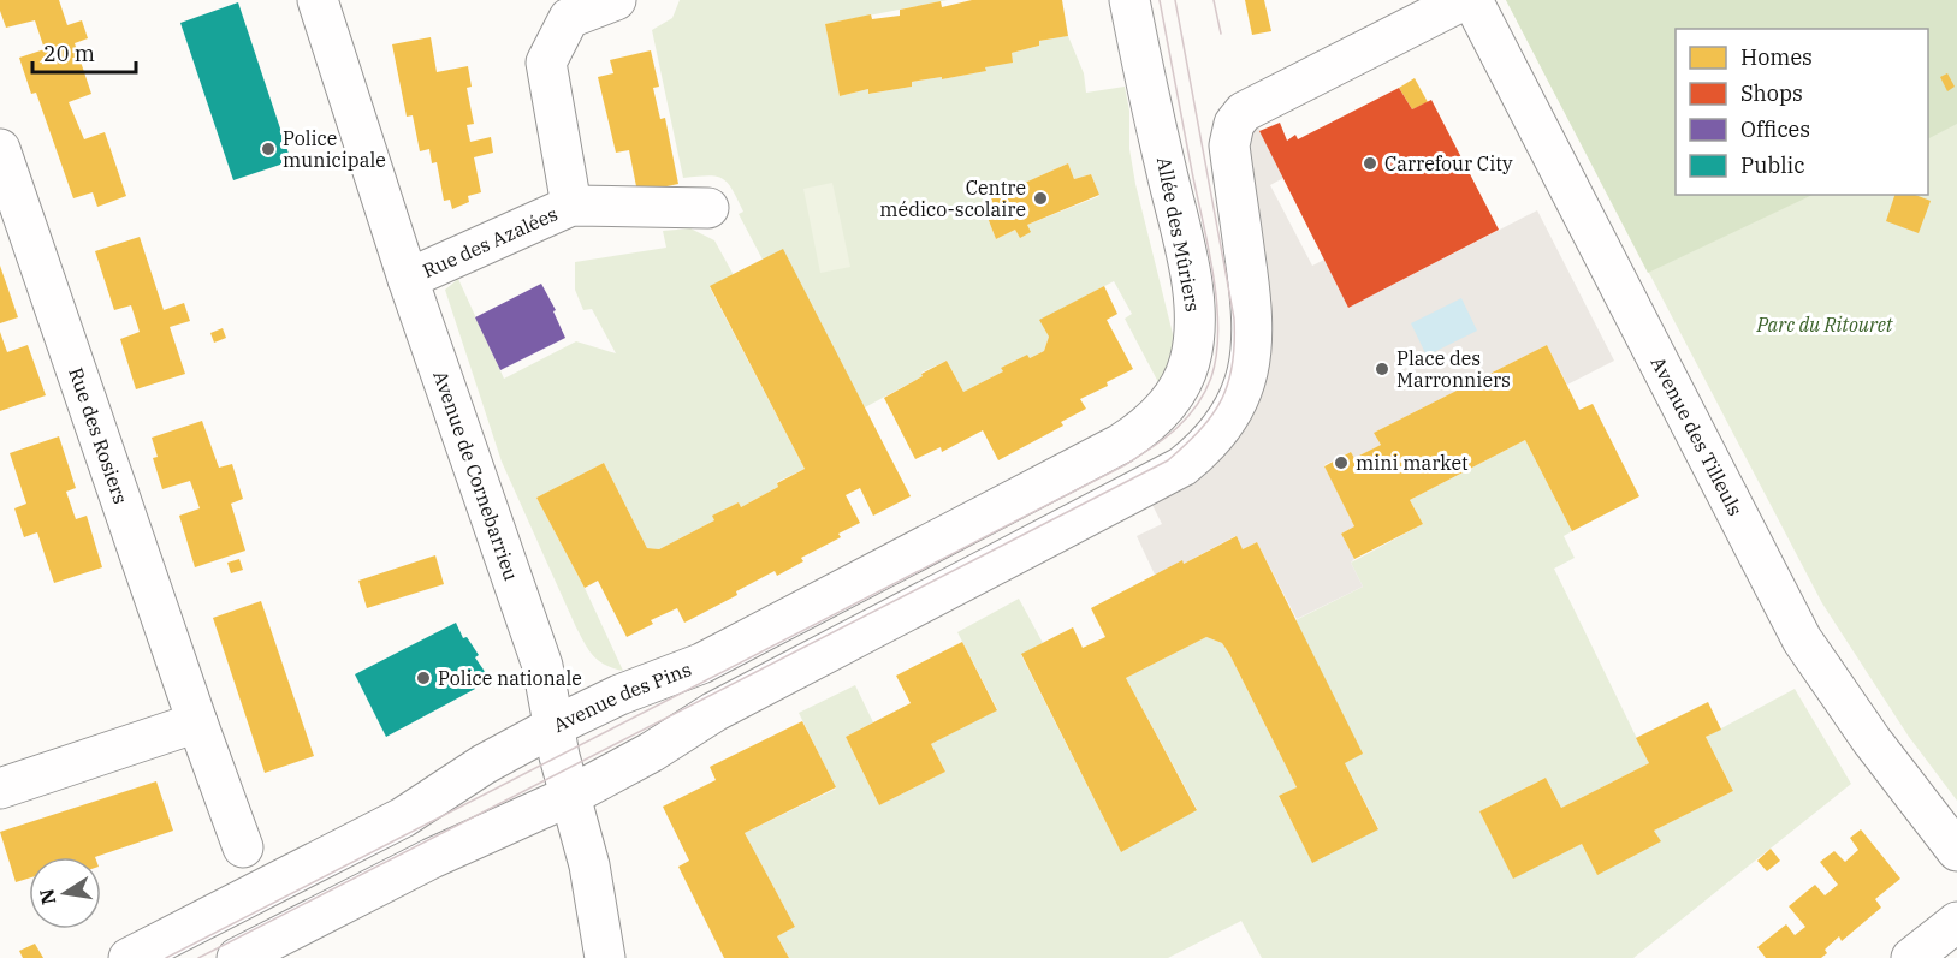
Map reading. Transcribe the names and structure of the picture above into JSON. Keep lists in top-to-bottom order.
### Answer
{
  "streets": {
    "street": [
      "Allée des Mûriers",
      "Rue des Azalées",
      "Rue des Rosiers",
      "Avenue des Tilleuls",
      "Avenue de Cornebarrieu",
      "Avenue des Pins"
    ]
  },
  "crossings": [
    ["Allée des Mûriers", "Avenue des Pins"],
    ["Rue des Azalées", "Avenue de Cornebarrieu"],
    ["Avenue de Cornebarrieu", "Avenue des Pins"]
  ],
  "parks": ["Parc du Ritouret"],
  "places": [
    "Police municipale",
    "Carrefour City",
    "Centre médico-scolaire",
    "Place des Marronniers",
    "mini market",
    "Police nationale"
  ],
  "legend": [
    "Homes",
    "Shops",
    "Offices",
    "Public"
  ],
  "scale_bar": "20 m",
  "north": "left"
}
